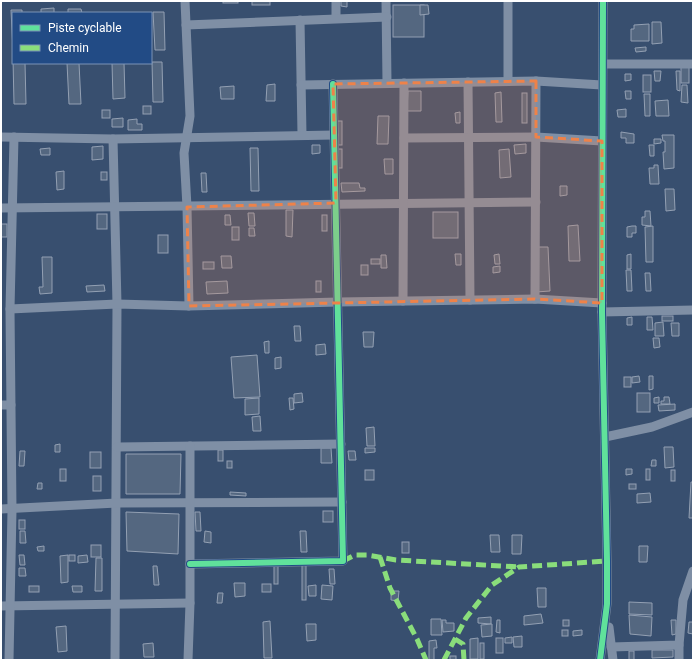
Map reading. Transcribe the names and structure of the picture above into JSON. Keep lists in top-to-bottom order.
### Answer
{
  "legend": ["Piste cyclable", "Chemin"]
}
